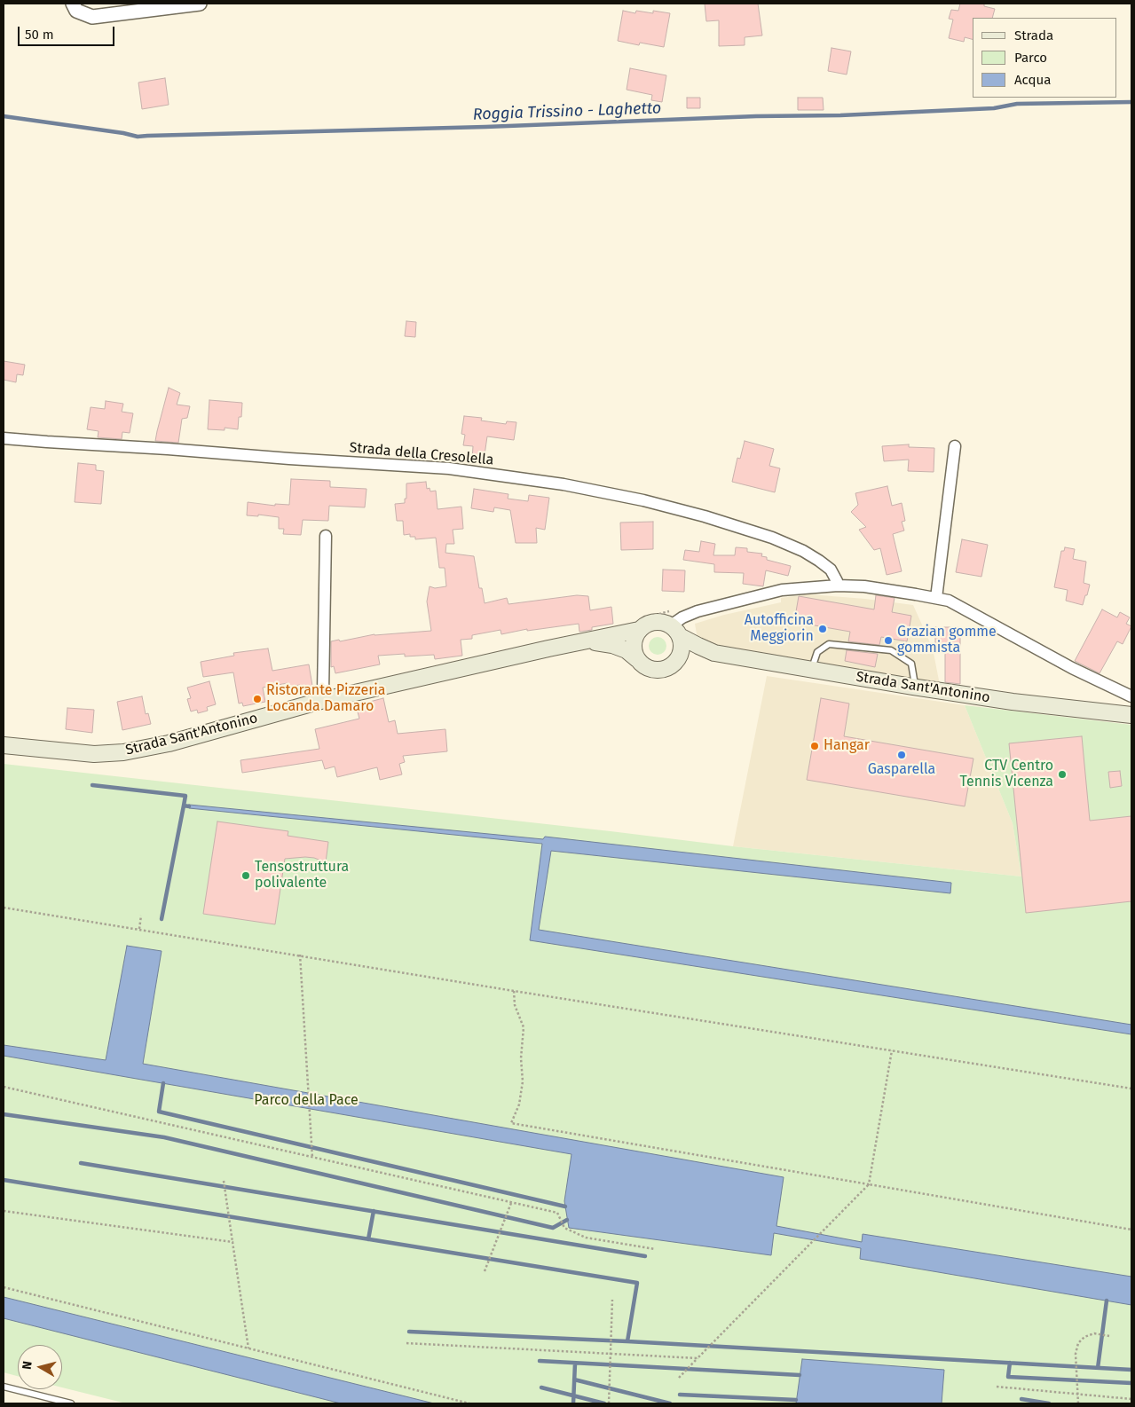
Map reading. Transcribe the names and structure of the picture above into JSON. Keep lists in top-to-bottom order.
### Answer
{
  "streets": {
    "main road": ["Strada Sant'Antonino"],
    "street": ["Strada della Cresolella"]
  },
  "water": ["Roggia Trissino - Laghetto"],
  "parks": ["Parco della Pace"],
  "places": [
    "Autofficina Meggiorin",
    "Grazian gomme gommista",
    "Ristorante Pizzeria Locanda Damaro",
    "Hangar",
    "Gasparella",
    "CTV Centro Tennis Vicenza",
    "Tensostruttura polivalente"
  ],
  "legend": ["Strada", "Parco", "Acqua"],
  "scale_bar": "50 m",
  "north": "left"
}
